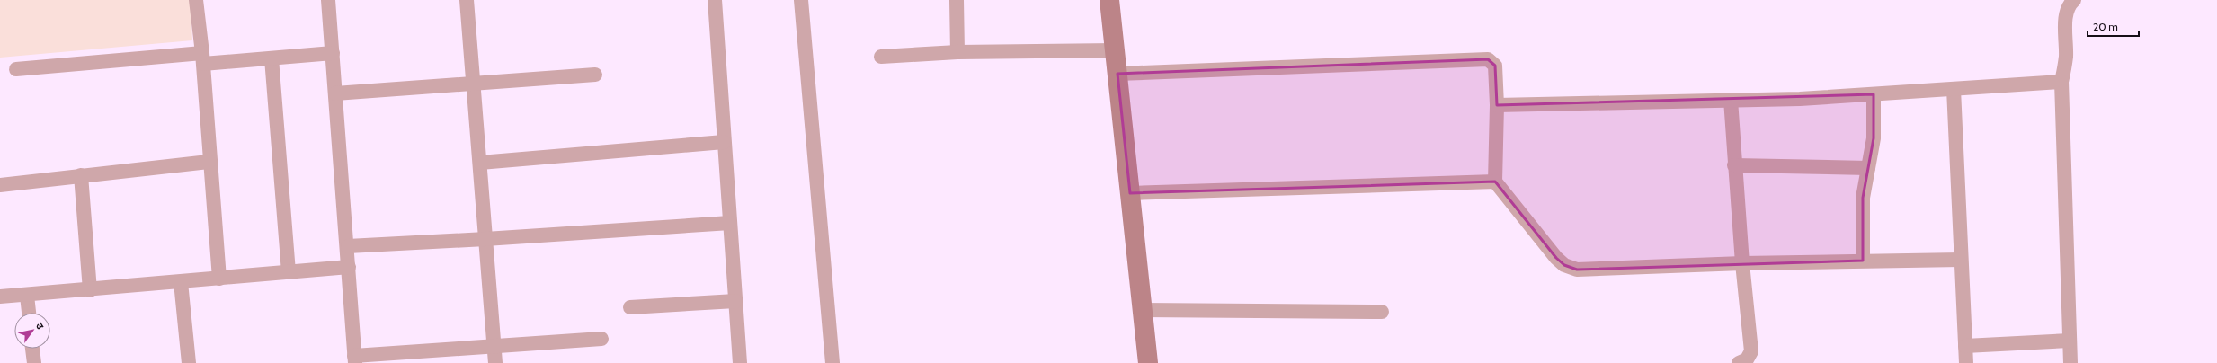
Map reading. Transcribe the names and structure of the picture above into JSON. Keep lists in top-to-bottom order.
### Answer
{
  "scale_bar": "20 m",
  "north": "top right"
}
